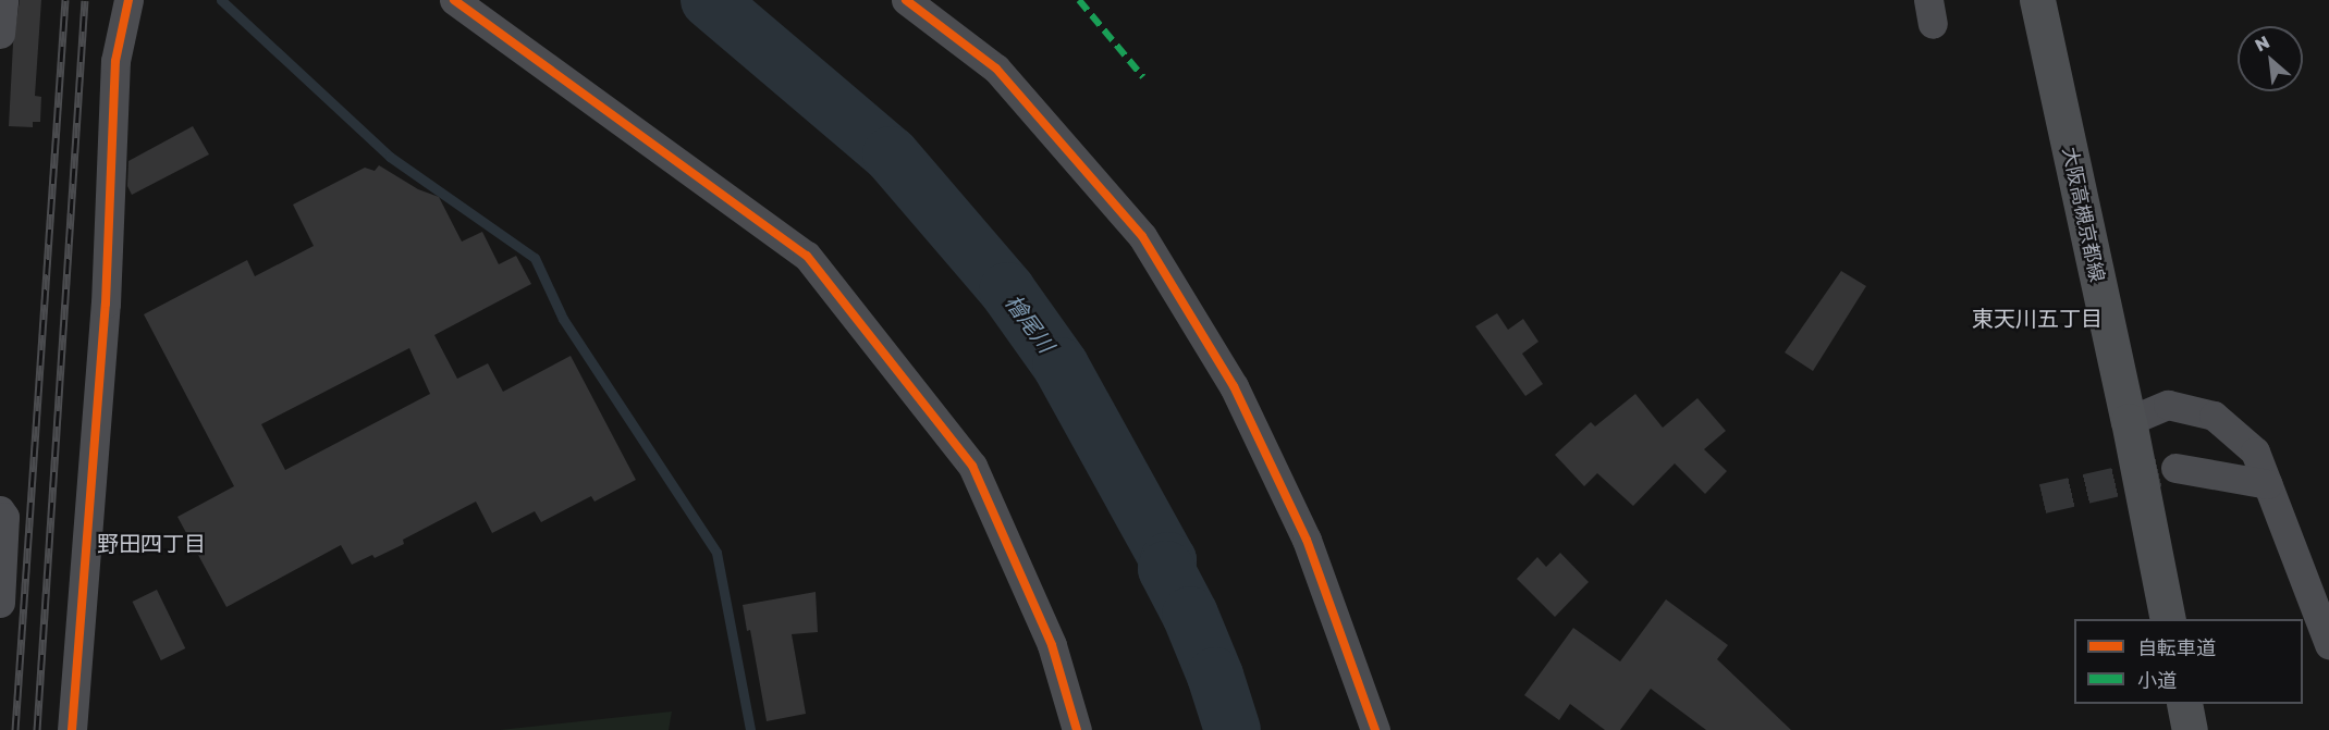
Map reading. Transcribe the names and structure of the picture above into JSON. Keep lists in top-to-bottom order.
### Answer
{
  "streets": {
    "main road": ["大阪高槻京都線"]
  },
  "districts": ["東天川五丁目", "野田四丁目"],
  "water": ["檜尾川"],
  "legend": ["自転車道", "小道"],
  "north": "top left"
}
